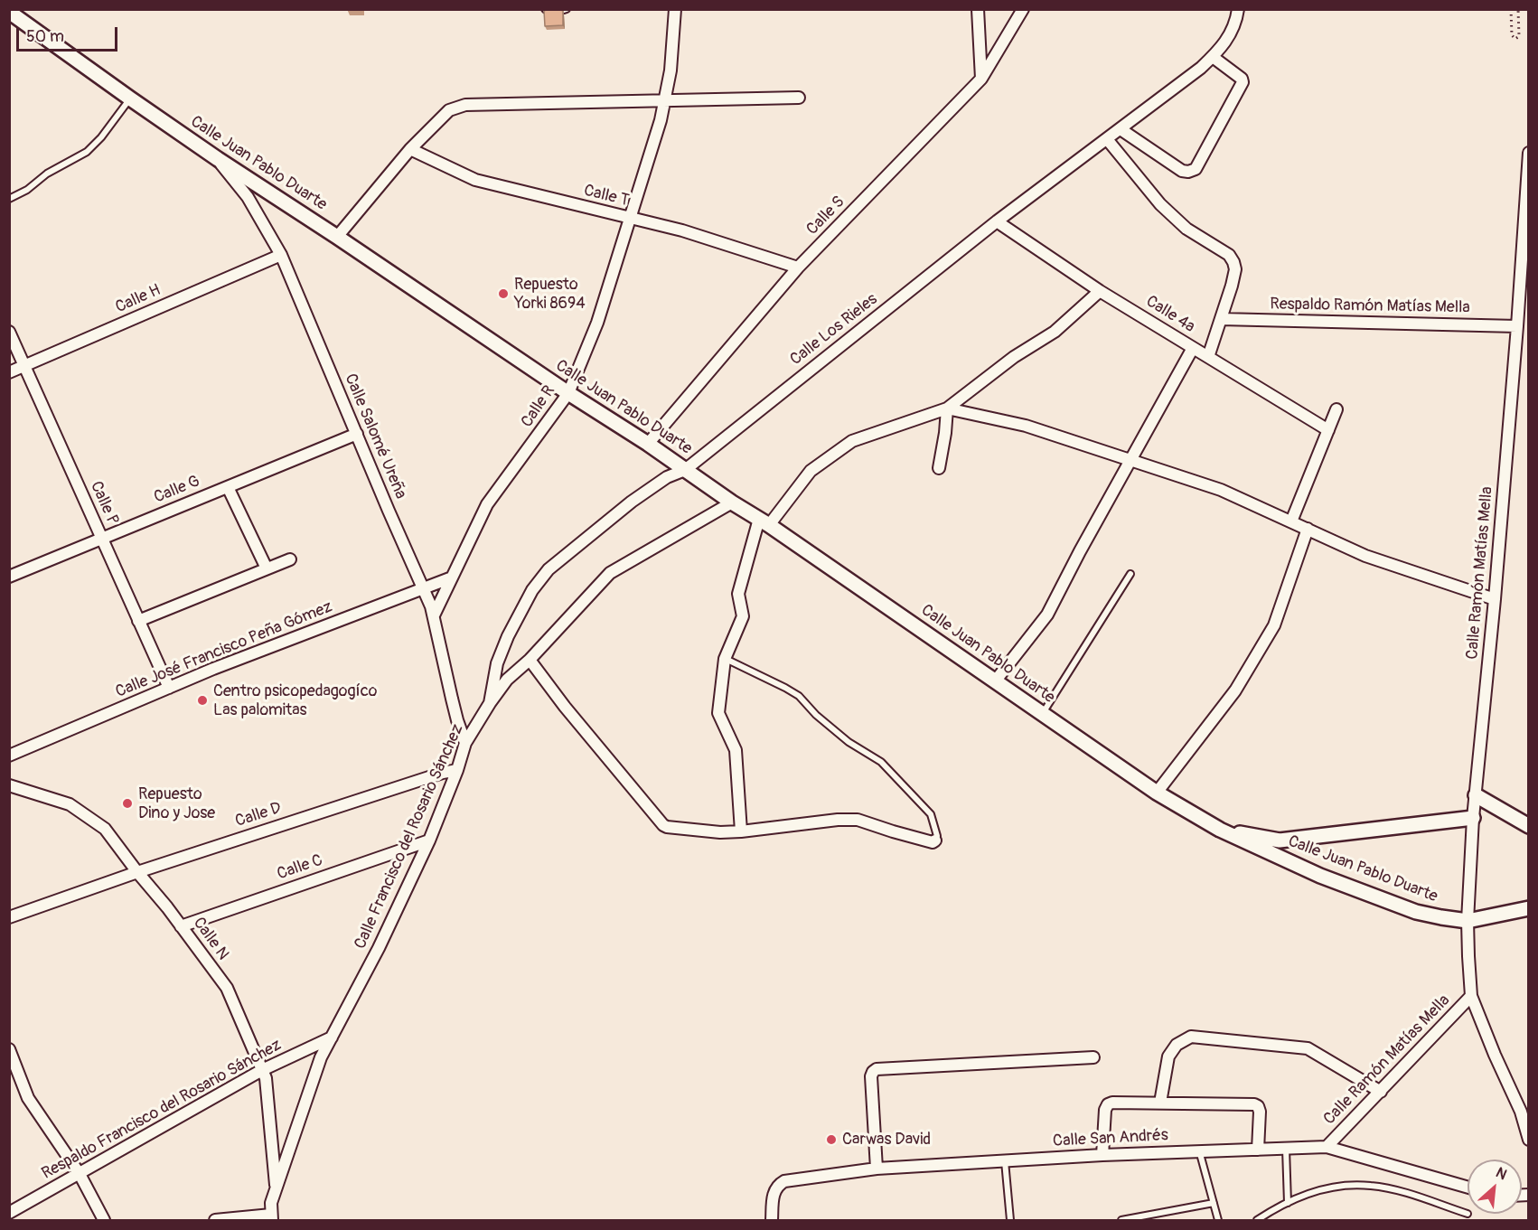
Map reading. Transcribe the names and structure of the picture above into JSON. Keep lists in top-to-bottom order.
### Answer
{
  "streets": {
    "street": [
      "Calle Juan Pablo Duarte",
      "Calle T",
      "Calle S",
      "Calle H",
      "Respaldo Ramón Matías Mella",
      "Calle 4a",
      "Calle Los Rieles",
      "Calle R",
      "Calle Salomé Ureña",
      "Calle G",
      "Calle P",
      "Calle Ramón Matías Mella",
      "Calle José Francisco Peña Gómez",
      "Calle D",
      "Calle Francisco del Rosario Sánchez",
      "Calle C",
      "Calle N",
      "Respaldo Francisco del Rosario Sánchez",
      "Calle San Andrés"
    ]
  },
  "crossings": [
    ["Calle Juan Pablo Duarte", "Calle S"],
    ["Calle Juan Pablo Duarte", "Calle Los Rieles"],
    ["Calle Juan Pablo Duarte", "Calle R"],
    ["Calle Juan Pablo Duarte", "Calle Salomé Ureña"],
    ["Calle Juan Pablo Duarte", "Calle Ramón Matías Mella"],
    ["Calle Juan Pablo Duarte", "Calle Francisco del Rosario Sánchez"],
    ["Calle T", "Calle S"],
    ["Calle T", "Calle R"],
    ["Calle H", "Calle Salomé Ureña"],
    ["Calle H", "Calle P"],
    ["Respaldo Ramón Matías Mella", "Calle Ramón Matías Mella"],
    ["Calle 4a", "Calle Los Rieles"],
    ["Calle Los Rieles", "Calle Francisco del Rosario Sánchez"],
    ["Calle R", "Calle Salomé Ureña"],
    ["Calle R", "Calle José Francisco Peña Gómez"],
    ["Calle Salomé Ureña", "Calle G"],
    ["Calle Salomé Ureña", "Calle José Francisco Peña Gómez"],
    ["Calle Salomé Ureña", "Calle Francisco del Rosario Sánchez"],
    ["Calle G", "Calle P"],
    ["Calle P", "Calle José Francisco Peña Gómez"],
    ["Calle Ramón Matías Mella", "Calle San Andrés"],
    ["Calle D", "Calle Francisco del Rosario Sánchez"],
    ["Calle D", "Calle N"],
    ["Calle Francisco del Rosario Sánchez", "Calle C"],
    ["Calle Francisco del Rosario Sánchez", "Calle N"],
    ["Calle Francisco del Rosario Sánchez", "Respaldo Francisco del Rosario Sánchez"],
    ["Calle C", "Calle N"],
    ["Calle N", "Respaldo Francisco del Rosario Sánchez"]
  ],
  "places": [
    "Repuesto Yorki 8694",
    "Centro psicopedagogíco Las palomitas",
    "Repuesto Dino y Jose",
    "Carwas David"
  ],
  "scale_bar": "50 m",
  "north": "top right"
}
